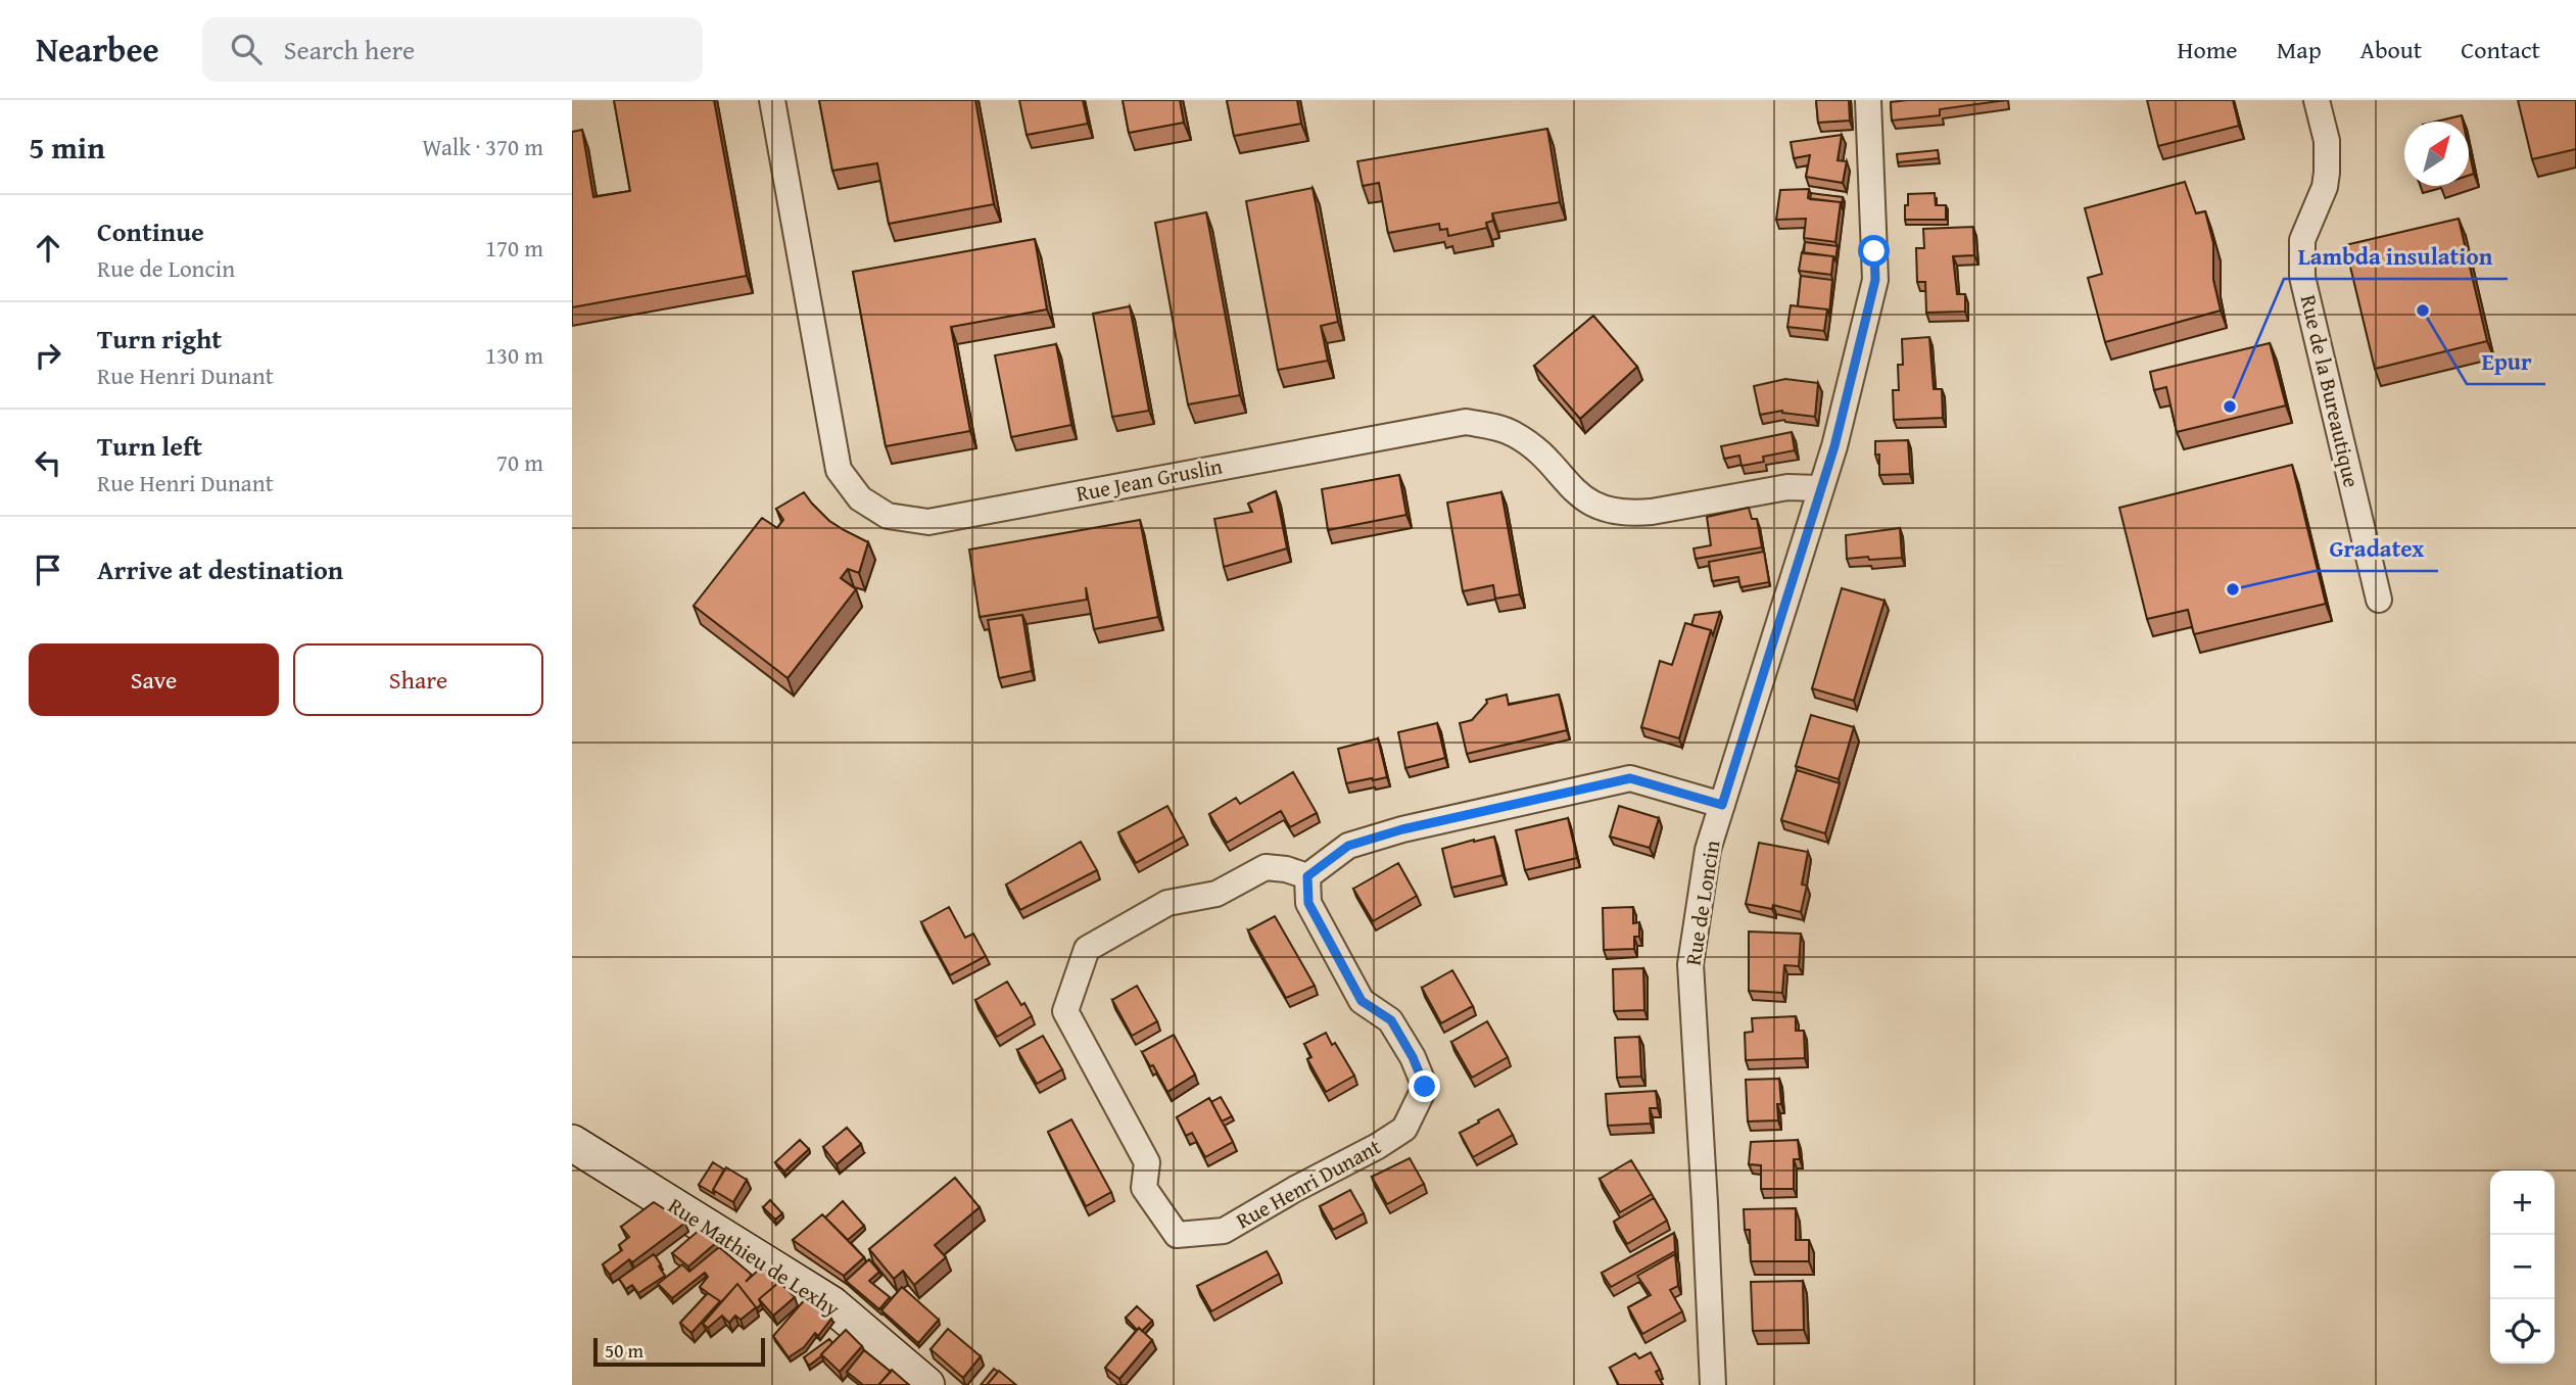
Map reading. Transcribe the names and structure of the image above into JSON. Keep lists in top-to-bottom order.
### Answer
{
  "streets": {
    "main road": ["Rue Mathieu de Lexhy"],
    "street": [
      "Rue de la Bureautique",
      "Rue Jean Gruslin",
      "Rue de Loncin",
      "Rue Henri Dunant"
    ]
  },
  "crossings": [
    ["Rue Jean Gruslin", "Rue de Loncin"]
  ],
  "places": ["Epur", "Lambda insulation", "Gradatex"],
  "scale_bar": "50 m",
  "north": "top right",
  "page": {
    "header": "Nearbee",
    "search": "Search here",
    "nav": [
      "Home",
      "Map",
      "About",
      "Contact"
    ],
    "heading": ["5 min", "Walk · 370 m"],
    "list": [
      ["Continue", "Rue de Loncin", "170 m"],
      ["Turn right", "Rue Henri Dunant", "130 m"],
      ["Turn left", "Rue Henri Dunant", "70 m"],
      "Arrive at destination"
    ],
    "buttons": ["Save", "Share"],
    "map_buttons": ["+", "−"],
    "scale": "50 m"
  }
}
